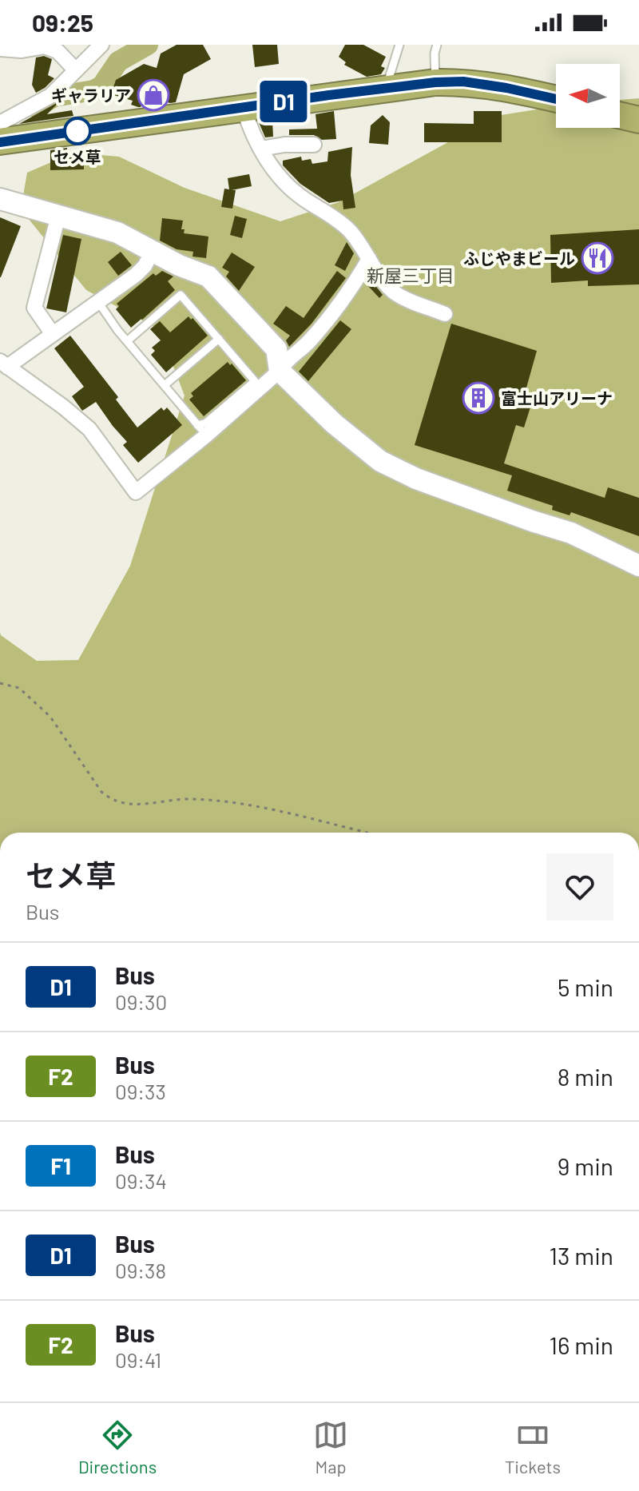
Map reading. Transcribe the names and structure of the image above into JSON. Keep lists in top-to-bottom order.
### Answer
{
  "districts": ["新屋三丁目"],
  "places": {
    "shop": ["ギャラリア"],
    "other": ["セメ草"],
    "restaurant": ["ふじやまビール"],
    "building": ["富士山アリーナ"]
  },
  "lines": ["bus line D1"],
  "north": "left",
  "page": {
    "status": "09:25",
    "on_map": "D1",
    "heading": ["セメ草", "Bus"],
    "list": [
      {
        "mark": "D1",
        "name": "Bus",
        "note": "09:30",
        "value": "5 min"
      },
      {
        "mark": "F2",
        "name": "Bus",
        "note": "09:33",
        "value": "8 min"
      },
      {
        "mark": "F1",
        "name": "Bus",
        "note": "09:34",
        "value": "9 min"
      },
      {
        "mark": "D1",
        "name": "Bus",
        "note": "09:38",
        "value": "13 min"
      },
      {
        "mark": "F2",
        "name": "Bus",
        "note": "09:41",
        "value": "16 min"
      }
    ],
    "tabs": ["Directions", "Map", "Tickets"]
  }
}
